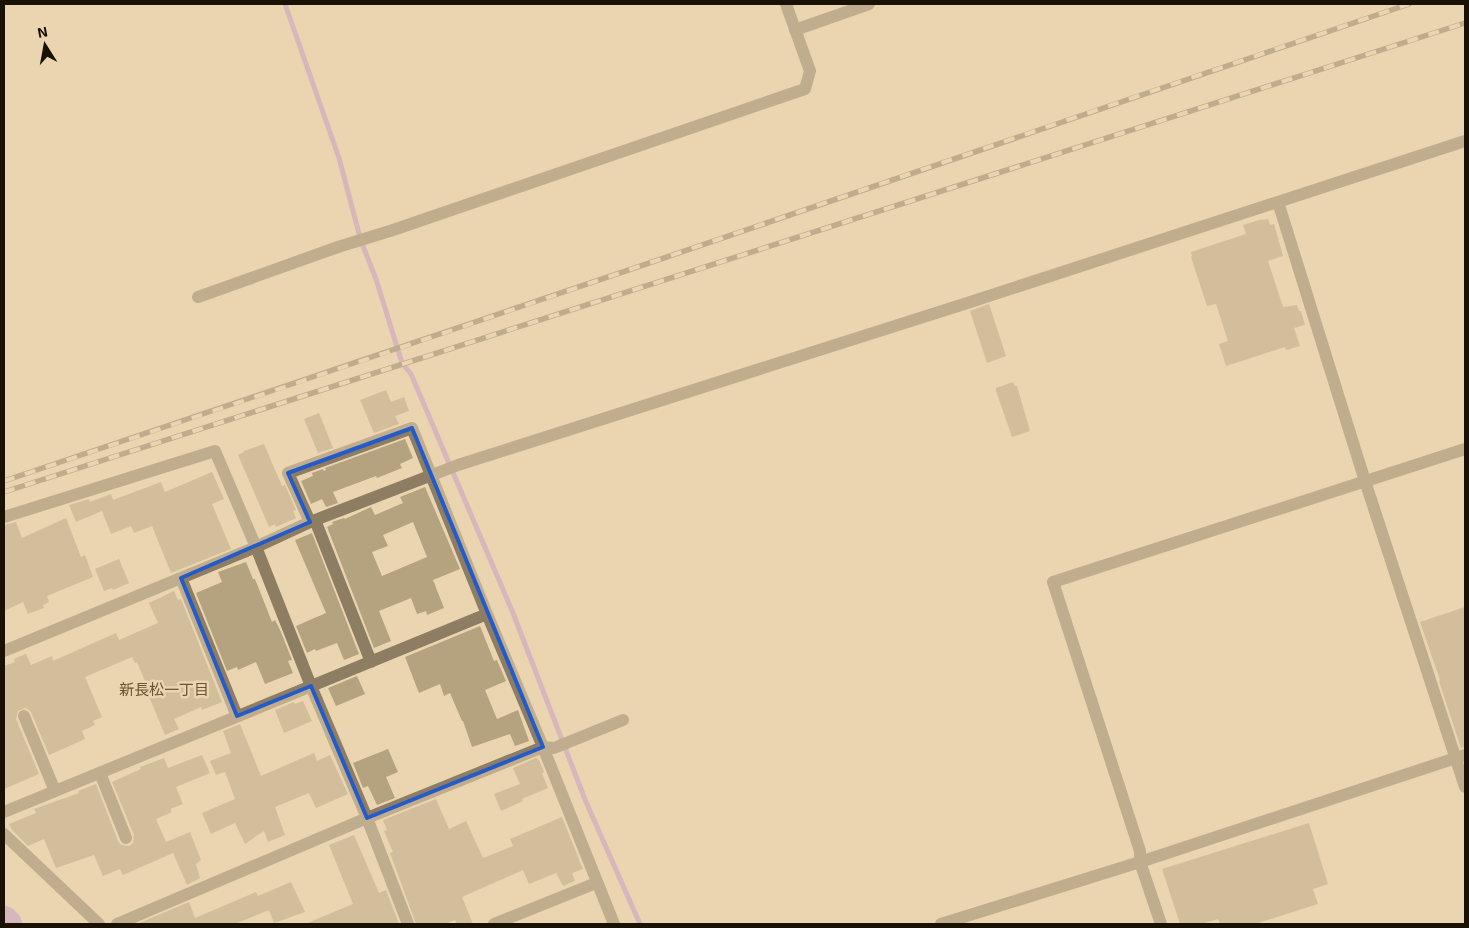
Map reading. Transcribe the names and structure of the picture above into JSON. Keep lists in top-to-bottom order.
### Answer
{
  "districts": ["新長松一丁目"],
  "north": "top"
}
